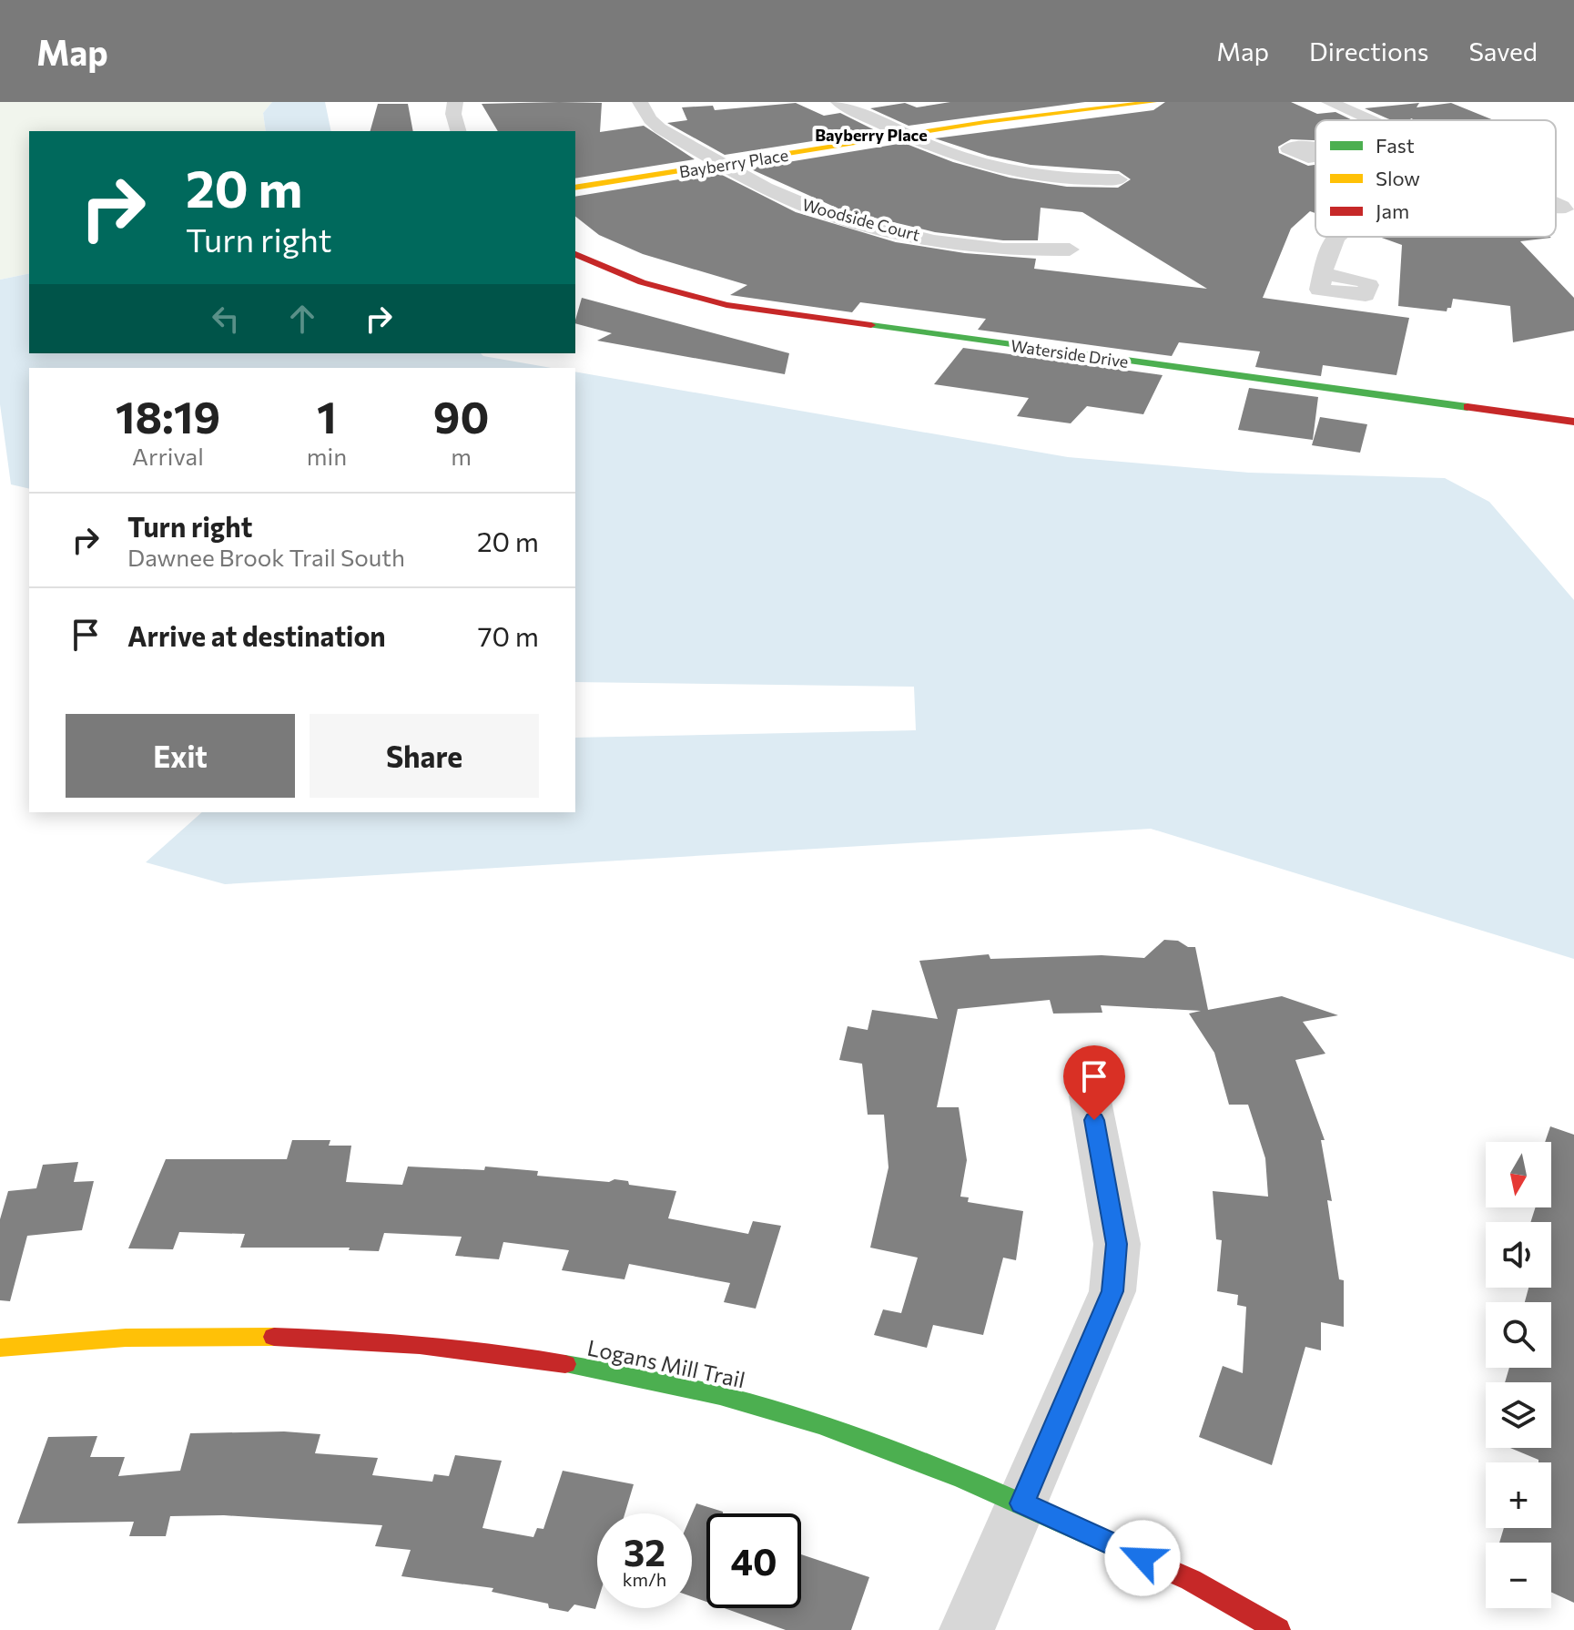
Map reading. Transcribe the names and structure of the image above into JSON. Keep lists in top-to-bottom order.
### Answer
{
  "streets": {
    "street": [
      "Bayberry Place",
      "Woodside Court",
      "Waterside Drive",
      "Logans Mill Trail"
    ]
  },
  "crossings": [
    ["Bayberry Place", "Woodside Court"]
  ],
  "districts": ["Bayberry Place"],
  "legend": ["Fast", "Slow", "Jam"],
  "north": "bottom",
  "page": {
    "header": "Map",
    "nav": ["Map", "Directions", "Saved"],
    "turn": ["20 m", "Turn right"],
    "eta": [
      "18:19",
      "Arrival",
      "1",
      "min",
      "90",
      "m"
    ],
    "list": [
      {
        "name": "Turn right",
        "note": "Dawnee Brook Trail South",
        "value": "20 m"
      },
      {
        "name": "Arrive at destination",
        "value": "70 m"
      }
    ],
    "buttons": ["Exit", "Share"],
    "map_buttons": ["+", "−"],
    "speed": "32 km/h",
    "limit": "40"
  }
}
